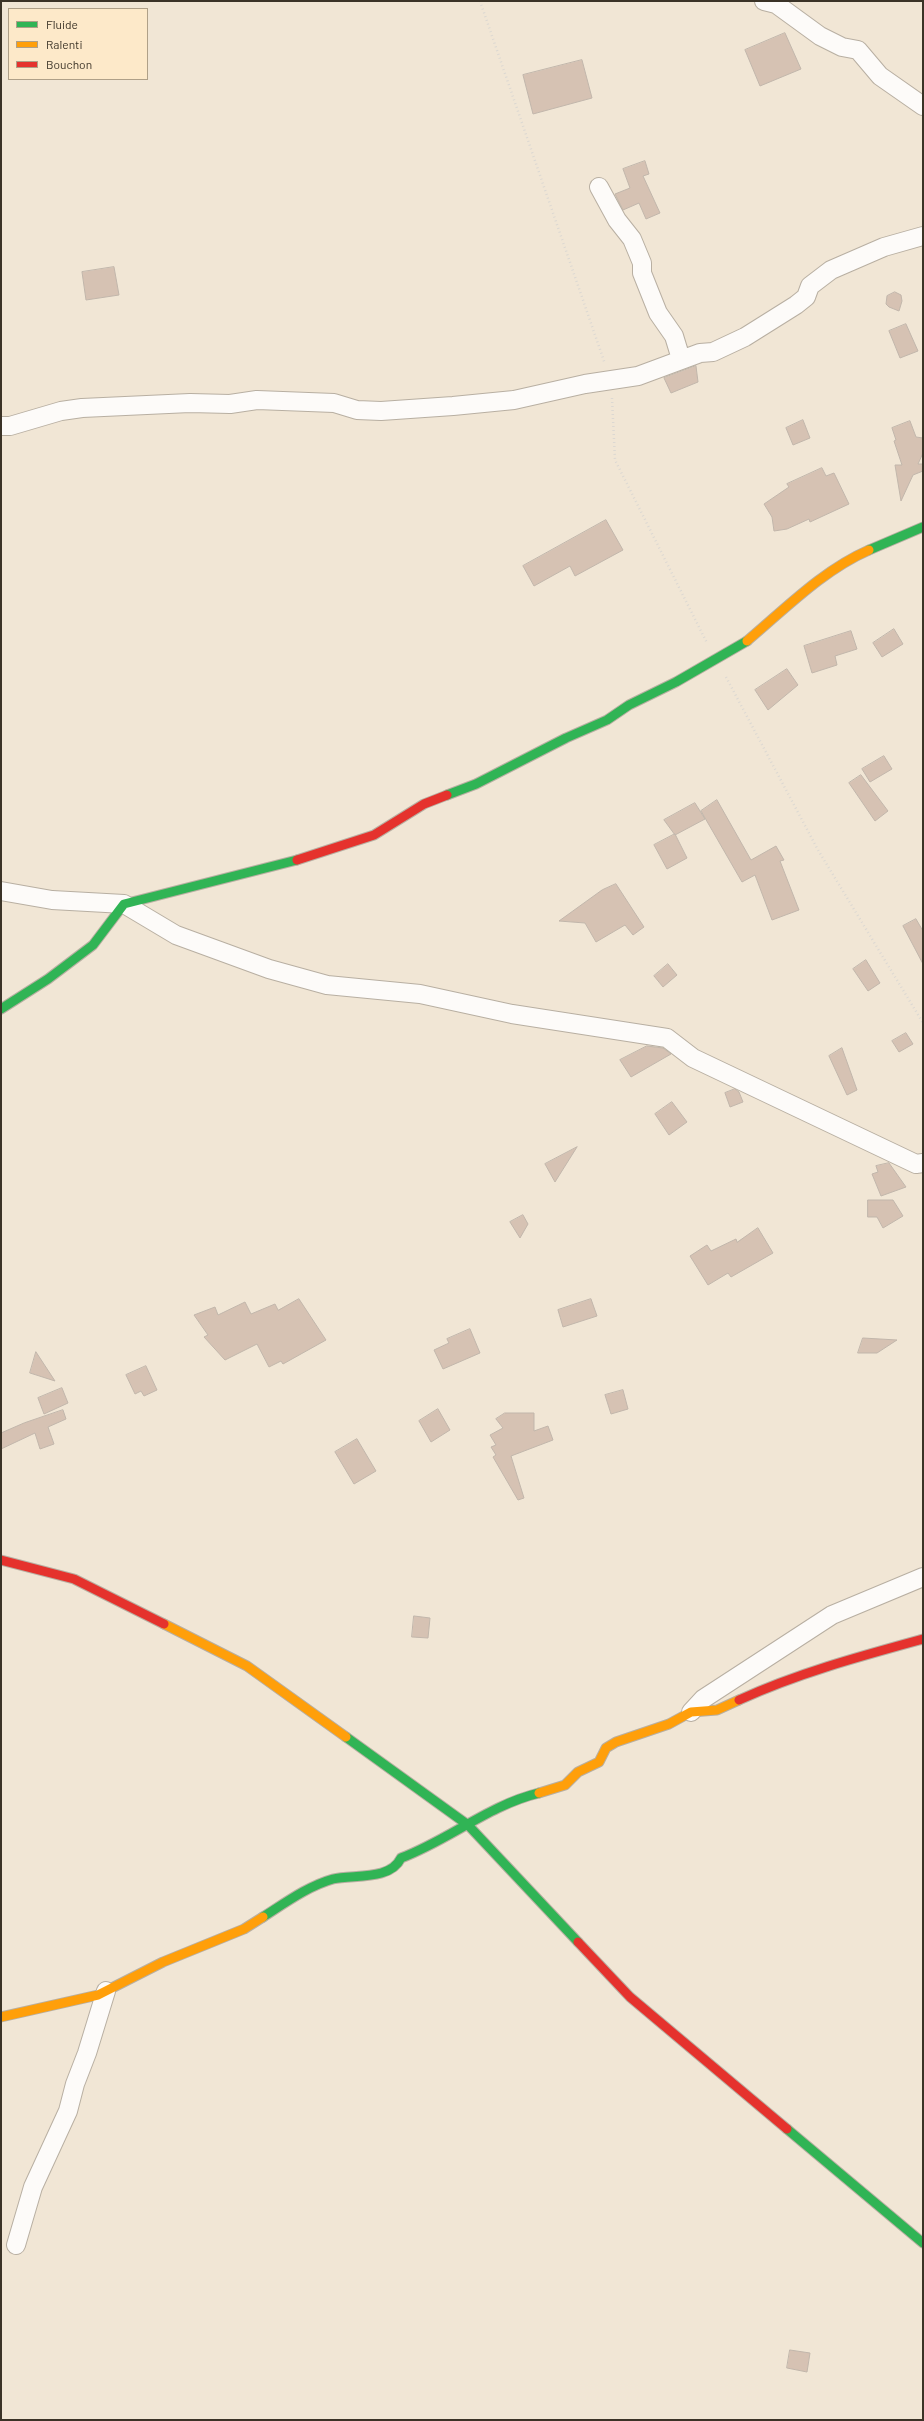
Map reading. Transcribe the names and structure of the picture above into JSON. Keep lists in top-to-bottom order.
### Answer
{
  "legend": ["Fluide", "Ralenti", "Bouchon"]
}
